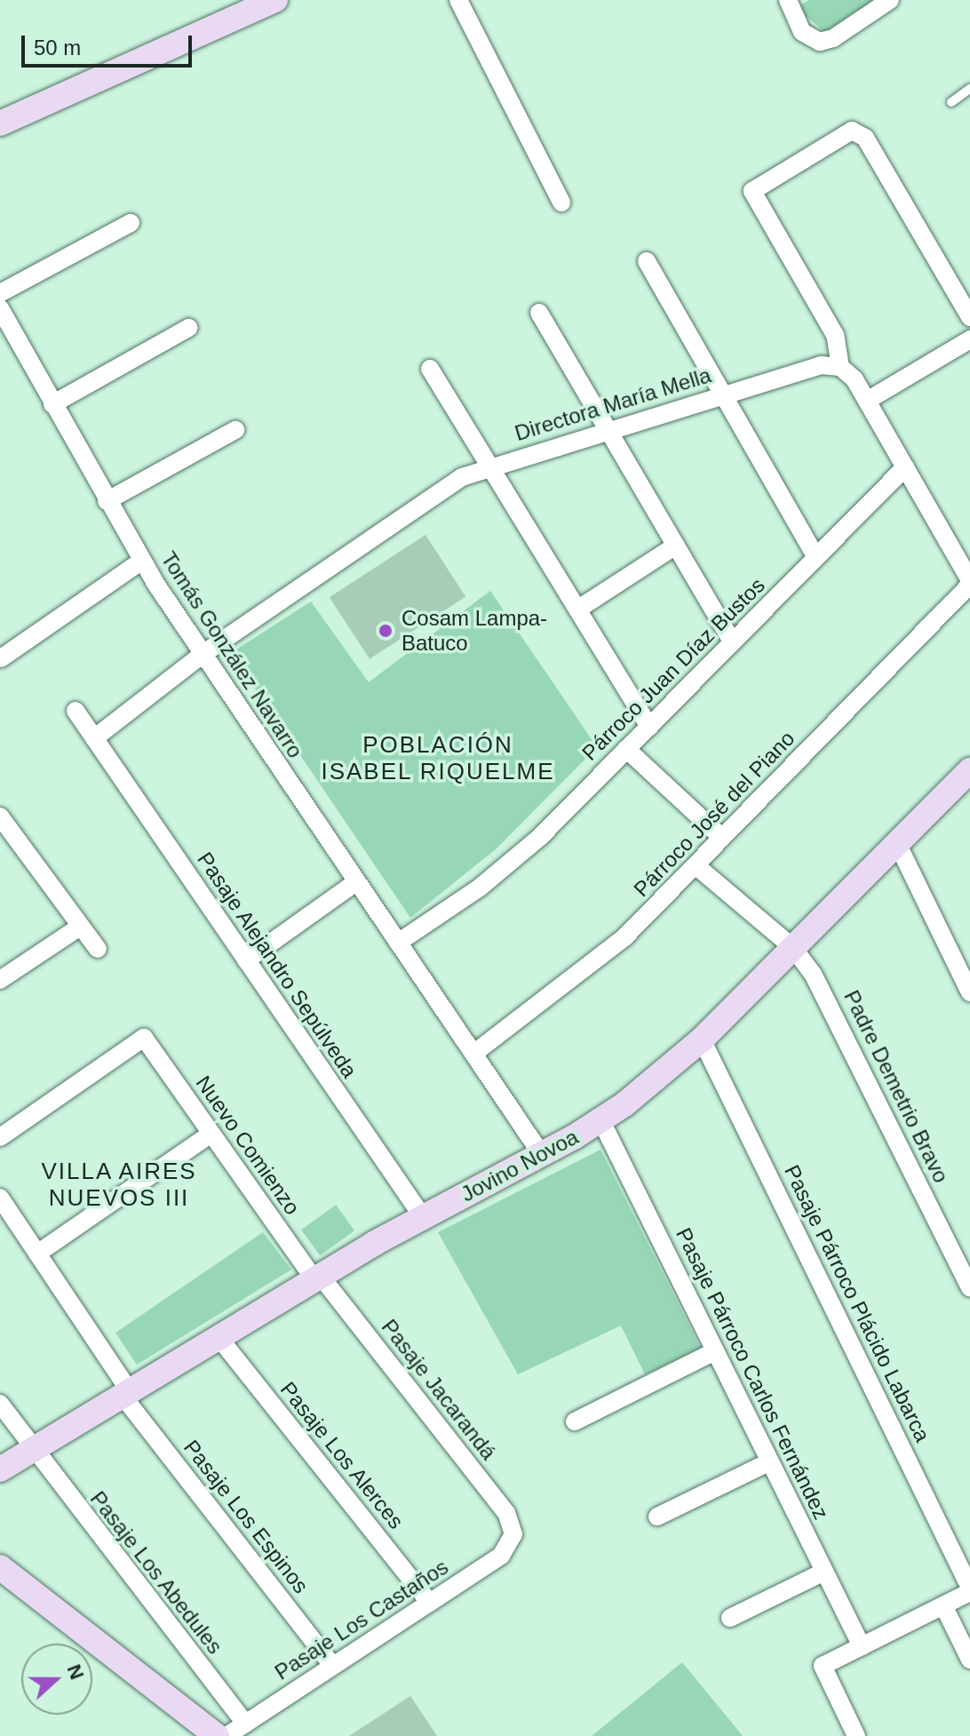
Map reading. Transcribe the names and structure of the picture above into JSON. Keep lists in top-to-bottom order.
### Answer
{
  "streets": {
    "street": [
      "Directora María Mella",
      "Tomás González Navarro",
      "Párroco Juan Díaz Bustos",
      "Párroco José del Piano",
      "Pasaje Alejandro Sepúlveda",
      "Padre Demetrio Bravo",
      "Nuevo Comienzo",
      "Jovino Novoa",
      "Pasaje Párroco Plácido Labarca",
      "Pasaje Párroco Carlos Fernández",
      "Pasaje Jacarandá",
      "Pasaje Los Alerces",
      "Pasaje Los Espinos",
      "Pasaje Los Abedules",
      "Pasaje Los Castaños"
    ]
  },
  "crossings": [
    ["Directora María Mella", "Tomás González Navarro"],
    ["Tomás González Navarro", "Párroco Juan Díaz Bustos"],
    ["Tomás González Navarro", "Párroco José del Piano"],
    ["Tomás González Navarro", "Jovino Novoa"],
    ["Párroco José del Piano", "Padre Demetrio Bravo"],
    ["Pasaje Alejandro Sepúlveda", "Jovino Novoa"],
    ["Padre Demetrio Bravo", "Jovino Novoa"],
    ["Nuevo Comienzo", "Jovino Novoa"],
    ["Nuevo Comienzo", "Pasaje Jacarandá"],
    ["Jovino Novoa", "Pasaje Párroco Plácido Labarca"],
    ["Jovino Novoa", "Pasaje Párroco Carlos Fernández"],
    ["Jovino Novoa", "Pasaje Jacarandá"],
    ["Jovino Novoa", "Pasaje Los Alerces"],
    ["Jovino Novoa", "Pasaje Los Espinos"],
    ["Jovino Novoa", "Pasaje Los Abedules"],
    ["Pasaje Jacarandá", "Pasaje Los Castaños"],
    ["Pasaje Los Alerces", "Pasaje Los Castaños"],
    ["Pasaje Los Espinos", "Pasaje Los Castaños"],
    ["Pasaje Los Abedules", "Pasaje Los Castaños"]
  ],
  "districts": ["POBLACIÓN ISABEL RIQUELME", "VILLA AIRES NUEVOS III"],
  "places": ["Cosam Lampa- Batuco"],
  "scale_bar": "50 m",
  "north": "right"
}
